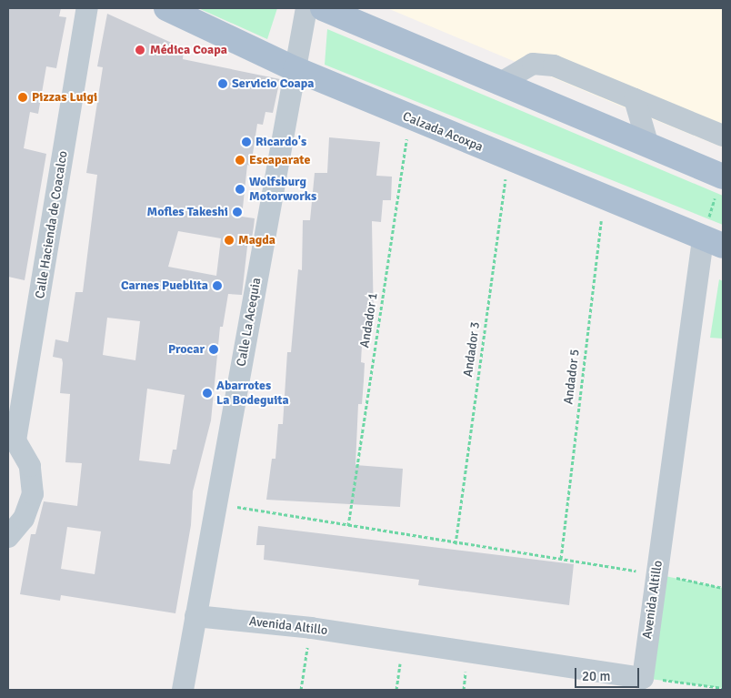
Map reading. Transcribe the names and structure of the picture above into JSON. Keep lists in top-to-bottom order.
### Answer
{
  "streets": {
    "main road": ["Calzada Acoxpa"],
    "street": ["Calle Hacienda de Coacalco", "Calle La Acequia", "Avenida Altillo"],
    "path": ["Andador 1", "Andador 3", "Andador 5"]
  },
  "crossings": [
    ["Calzada Acoxpa", "Andador 1"],
    ["Calzada Acoxpa", "Calle La Acequia"],
    ["Calzada Acoxpa", "Andador 3"],
    ["Calzada Acoxpa", "Andador 5"],
    ["Calzada Acoxpa", "Avenida Altillo"],
    ["Calle La Acequia", "Avenida Altillo"]
  ],
  "places": [
    "Médica Coapa",
    "Servicio Coapa",
    "Pizzas Luigi",
    "Ricardo's",
    "Escaparate",
    "Wolfsburg Motorworks",
    "Mofles Takeshi",
    "Magda",
    "Carnes Pueblita",
    "Procar",
    "Abarrotes La Bodeguita"
  ],
  "scale_bar": "20 m"
}
